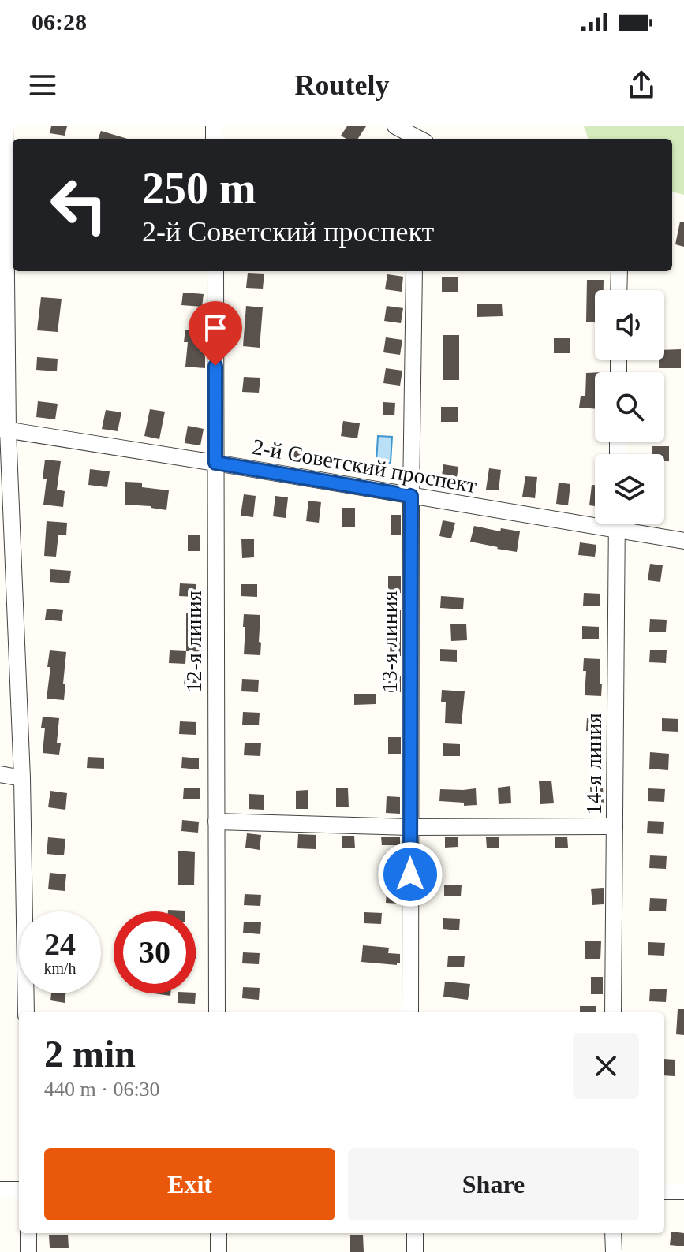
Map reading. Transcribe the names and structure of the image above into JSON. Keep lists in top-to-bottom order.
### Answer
{
  "streets": {
    "street": [
      "2-й Советский проспект",
      "12-я линия",
      "13-я линия",
      "14-я линия"
    ]
  },
  "crossings": [
    ["2-й Советский проспект", "12-я линия"],
    ["2-й Советский проспект", "13-я линия"],
    ["2-й Советский проспект", "14-я линия"]
  ],
  "page": {
    "status": "06:28",
    "header": "Routely",
    "turn": ["250 m", "2-й Советский проспект"],
    "speed": "24 km/h",
    "limit": "30",
    "heading": ["2 min", "440 m · 06:30"],
    "buttons": ["Exit", "Share"]
  }
}
